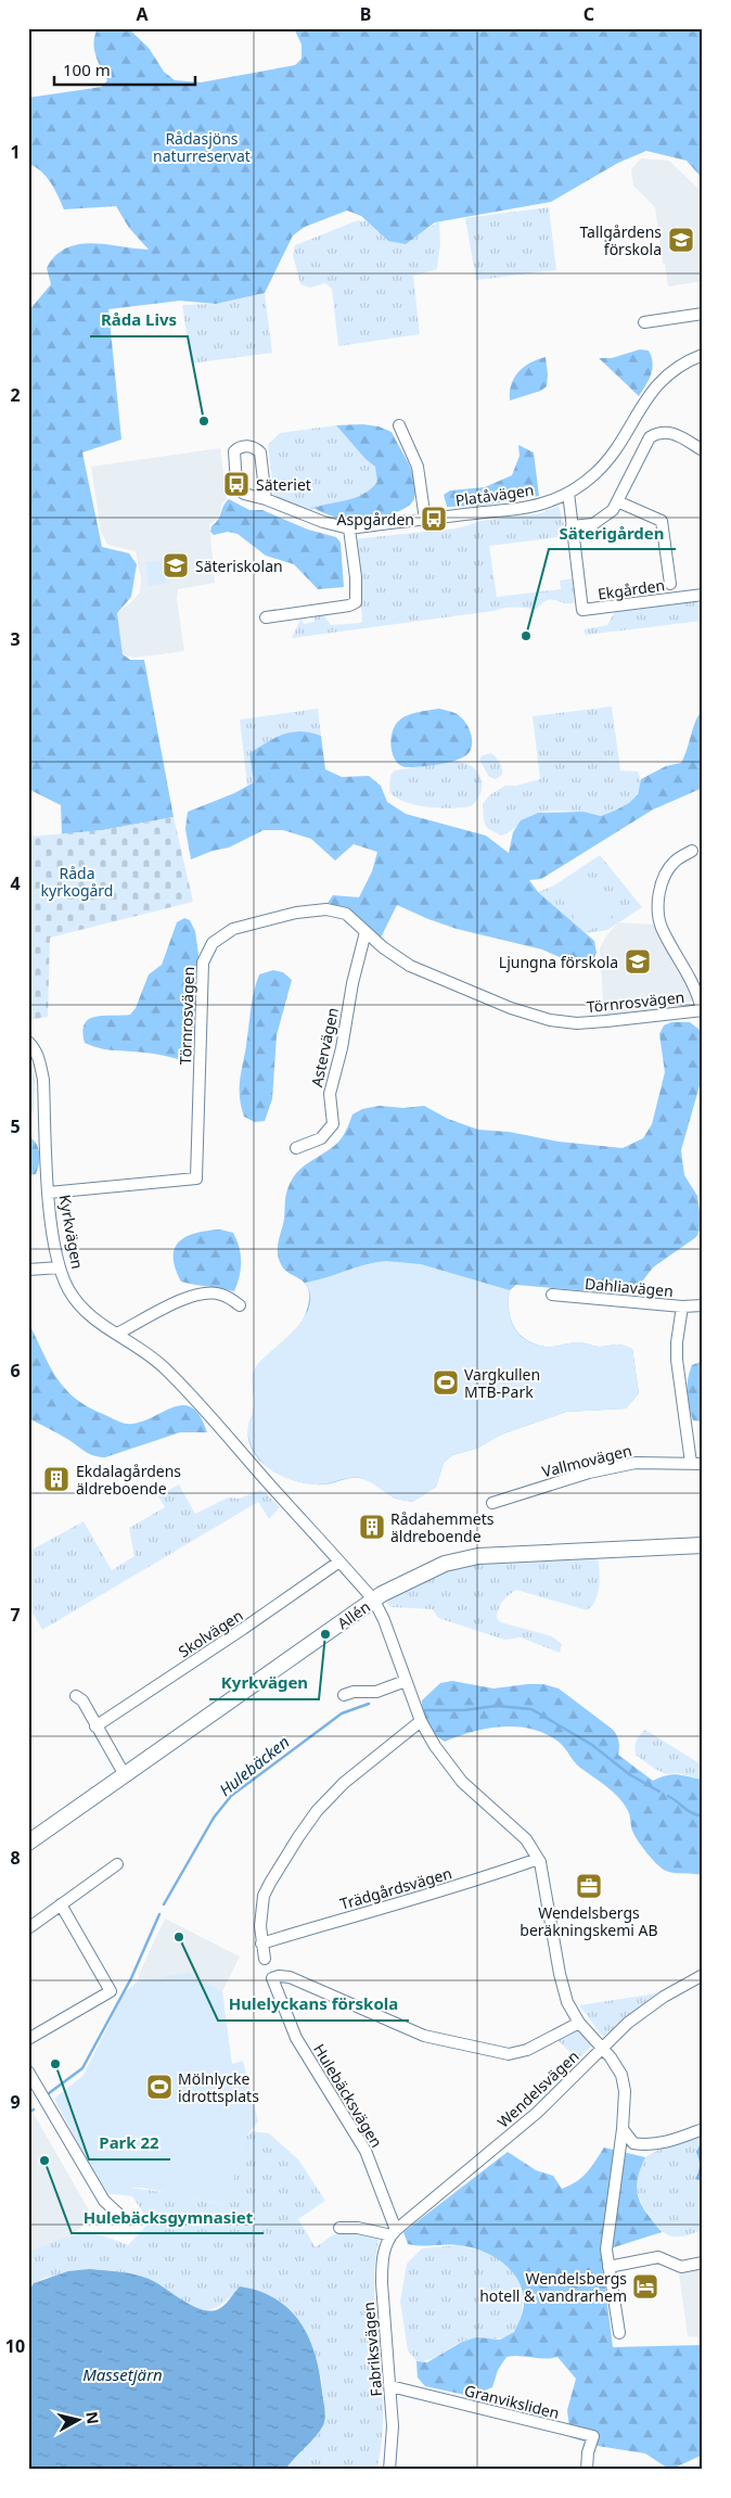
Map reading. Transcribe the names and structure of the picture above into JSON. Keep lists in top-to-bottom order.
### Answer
{
  "streets": {
    "street": [
      "Platåvägen",
      "Ekgården",
      "Törnrosvägen",
      "Astervägen",
      "Kyrkvägen",
      "Dahliavägen",
      "Vallmovägen",
      "Allén",
      "Skolvägen",
      "Trädgårdsvägen",
      "Wendelsvägen",
      "Hulebäcksvägen",
      "Fabriksvägen",
      "Granviksliden"
    ]
  },
  "crossings": [
    ["Platåvägen", "Ekgården"],
    ["Törnrosvägen", "Astervägen"],
    ["Törnrosvägen", "Kyrkvägen"],
    ["Kyrkvägen", "Allén"],
    ["Kyrkvägen", "Skolvägen"],
    ["Kyrkvägen", "Trädgårdsvägen"],
    ["Kyrkvägen", "Wendelsvägen"],
    ["Kyrkvägen", "Hulebäcksvägen"],
    ["Wendelsvägen", "Hulebäcksvägen"],
    ["Wendelsvägen", "Fabriksvägen"],
    ["Hulebäcksvägen", "Fabriksvägen"],
    ["Fabriksvägen", "Granviksliden"]
  ],
  "water": ["Hulebäcken", "Massetjärn"],
  "parks": ["Rådasjöns naturreservat", "Råda kyrkogård"],
  "places": {
    "school or university": ["Tallgårdens förskola", "Säteriskolan", "Ljungna förskola"],
    "other": [
      "Råda Livs",
      "Säterigården",
      "Kyrkvägen",
      "Hulelyckans förskola",
      "Park 22",
      "Hulebäcksgymnasiet"
    ],
    "bus stop": ["Säteriet", "Aspgården"],
    "sports": ["Vargkullen MTB-Park", "Mölnlycke idrottsplats"],
    "building": ["Ekdalagårdens äldreboende", "Rådahemmets äldreboende"],
    "office": ["Wendelsbergs beräkningskemi AB"],
    "hotel": ["Wendelsbergs hotell & vandrarhem"]
  },
  "scale_bar": "100 m",
  "north": "right",
  "grid": {
    "columns": ["A", "B", "C"],
    "rows": [
      "1",
      "2",
      "3",
      "4",
      "5",
      "6",
      "7",
      "8",
      "9",
      "10"
    ]
  }
}
